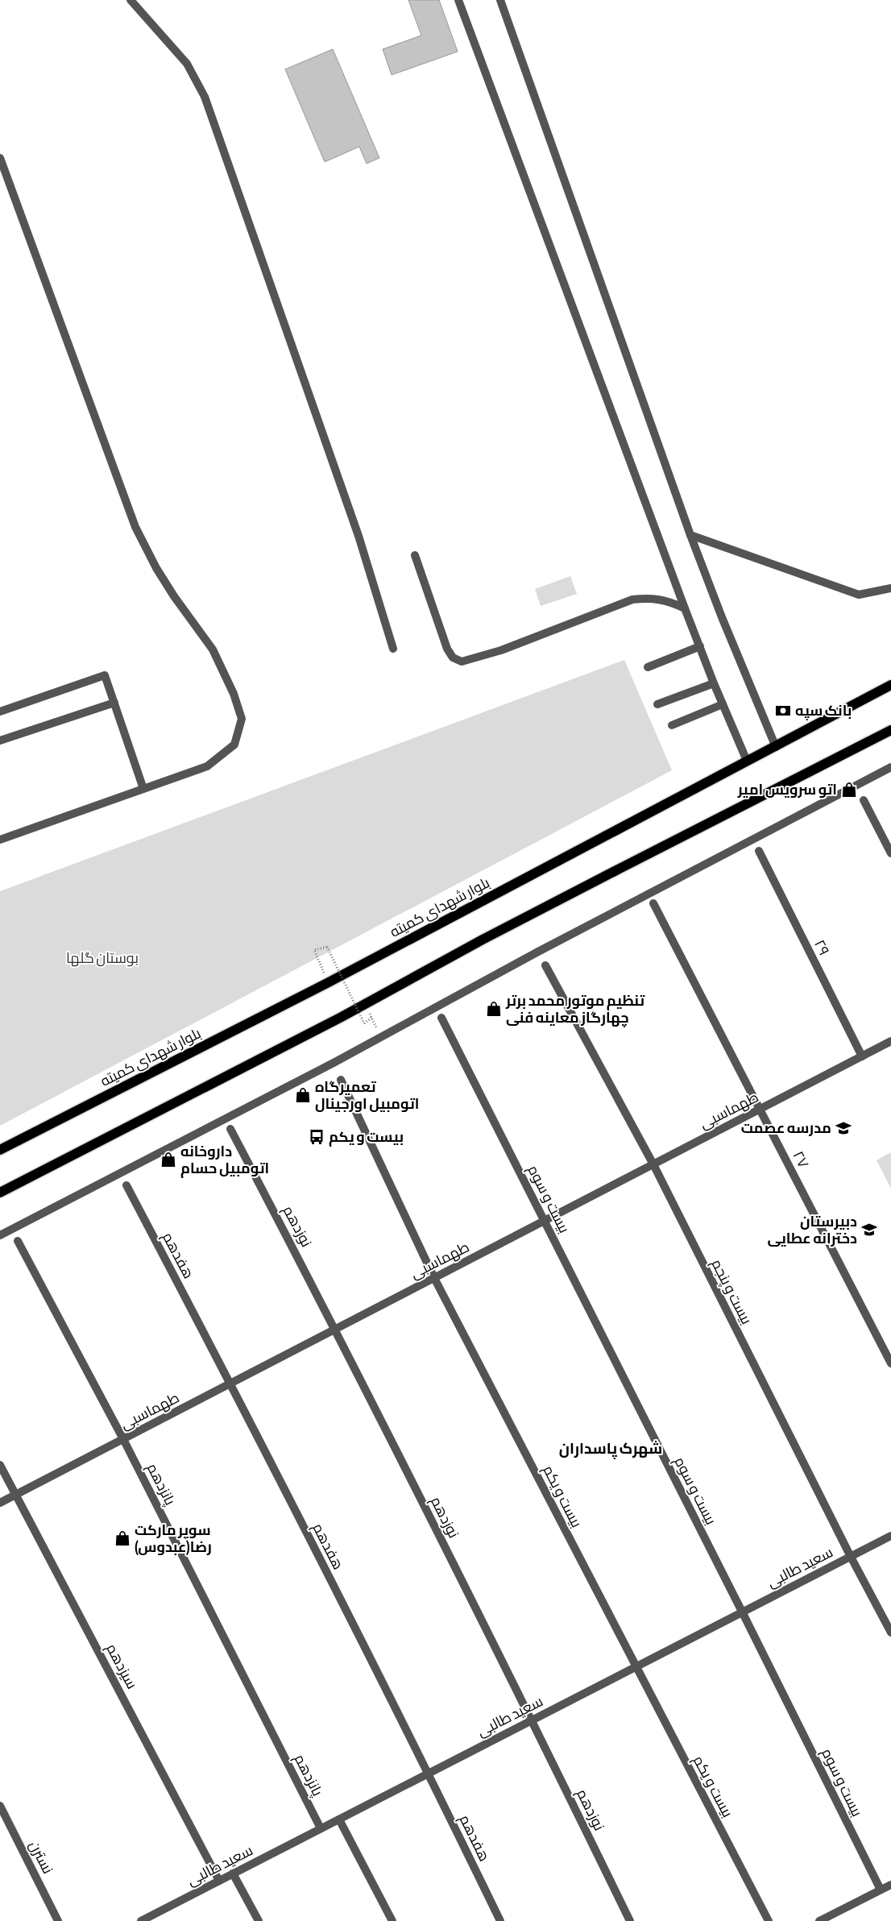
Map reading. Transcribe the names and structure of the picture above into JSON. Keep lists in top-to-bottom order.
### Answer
{
  "streets": {
    "main road": ["بلوار شهدای کمیته"],
    "street": [
      "۲۹",
      "طهماسبی",
      "۲۷",
      "بیست و سوم",
      "نوزدهم",
      "هفدهم",
      "بیست و پنجم",
      "پانزدهم",
      "بیست و یکم",
      "سعید طالبی",
      "سیزدهم",
      "نسترن"
    ]
  },
  "crossings": [
    ["۲۹", "طهماسبی"],
    ["طهماسبی", "۲۷"],
    ["طهماسبی", "بیست و سوم"],
    ["طهماسبی", "نوزدهم"],
    ["طهماسبی", "هفدهم"],
    ["طهماسبی", "بیست و پنجم"],
    ["طهماسبی", "پانزدهم"],
    ["طهماسبی", "بیست و یکم"],
    ["طهماسبی", "سیزدهم"],
    ["بیست و سوم", "سعید طالبی"],
    ["نوزدهم", "سعید طالبی"],
    ["هفدهم", "سعید طالبی"],
    ["بیست و پنجم", "سعید طالبی"],
    ["پانزدهم", "سعید طالبی"],
    ["بیست و یکم", "سعید طالبی"],
    ["سعید طالبی", "سیزدهم"]
  ],
  "districts": ["شهرک پاسداران"],
  "parks": ["بوستان گلها"],
  "places": {
    "bank": ["بانک سپه"],
    "shop": [
      "اتو سرویس امیر",
      "تنظیم موتور محمد برتر چهارگاز معاینه فنی",
      "تعمیرگاه اتومبیل اورجینال",
      "داروخانه اتومبیل حسام",
      "سوپر مارکت رضا(عبدوس)"
    ],
    "school or university": ["مدرسه عصمت", "دبیرستان دخترانه عطایی"],
    "bus stop": ["بیست و یکم"]
  }
}
